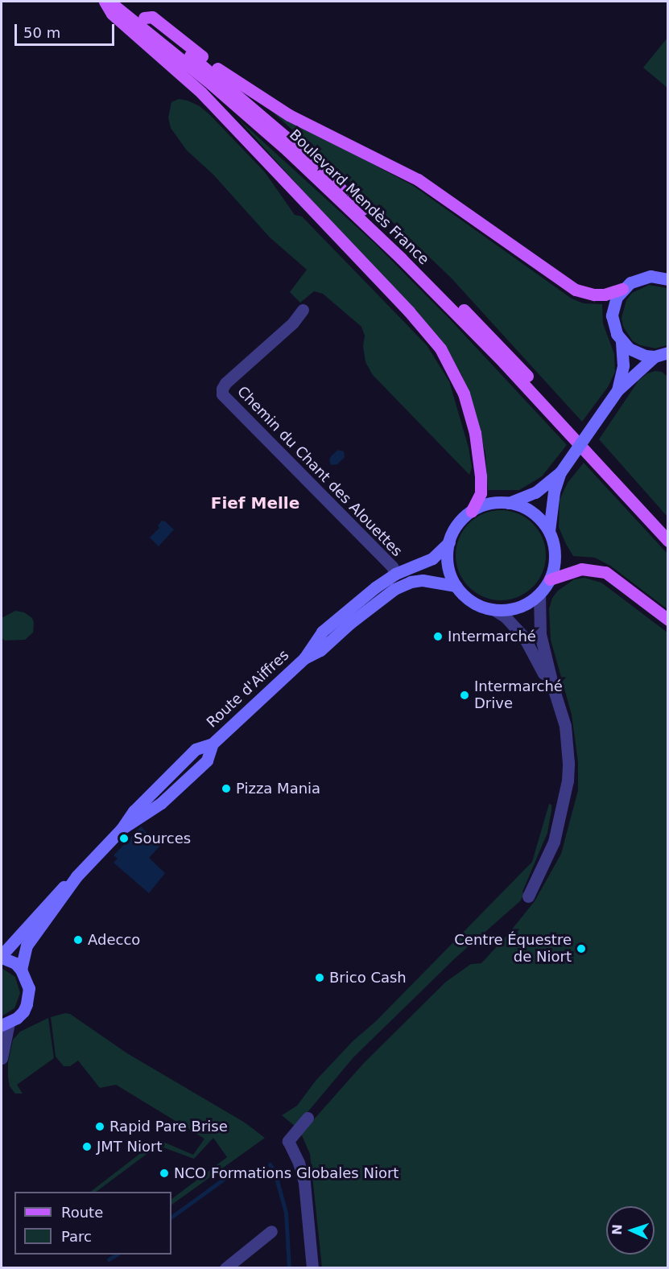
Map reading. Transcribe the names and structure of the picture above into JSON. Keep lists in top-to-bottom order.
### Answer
{
  "streets": {
    "main road": ["Boulevard Mendès France", "Route d'Aiffres"],
    "street": ["Chemin du Chant des Alouettes"]
  },
  "crossings": [
    ["Chemin du Chant des Alouettes", "Route d'Aiffres"]
  ],
  "districts": ["Fief Melle"],
  "places": [
    "Intermarché",
    "Intermarché Drive",
    "Pizza Mania",
    "Sources",
    "Adecco",
    "Centre Équestre de Niort",
    "Brico Cash",
    "Rapid Pare Brise",
    "JMT Niort",
    "NCO Formations Globales Niort"
  ],
  "legend": ["Route", "Parc"],
  "scale_bar": "50 m",
  "north": "left"
}
